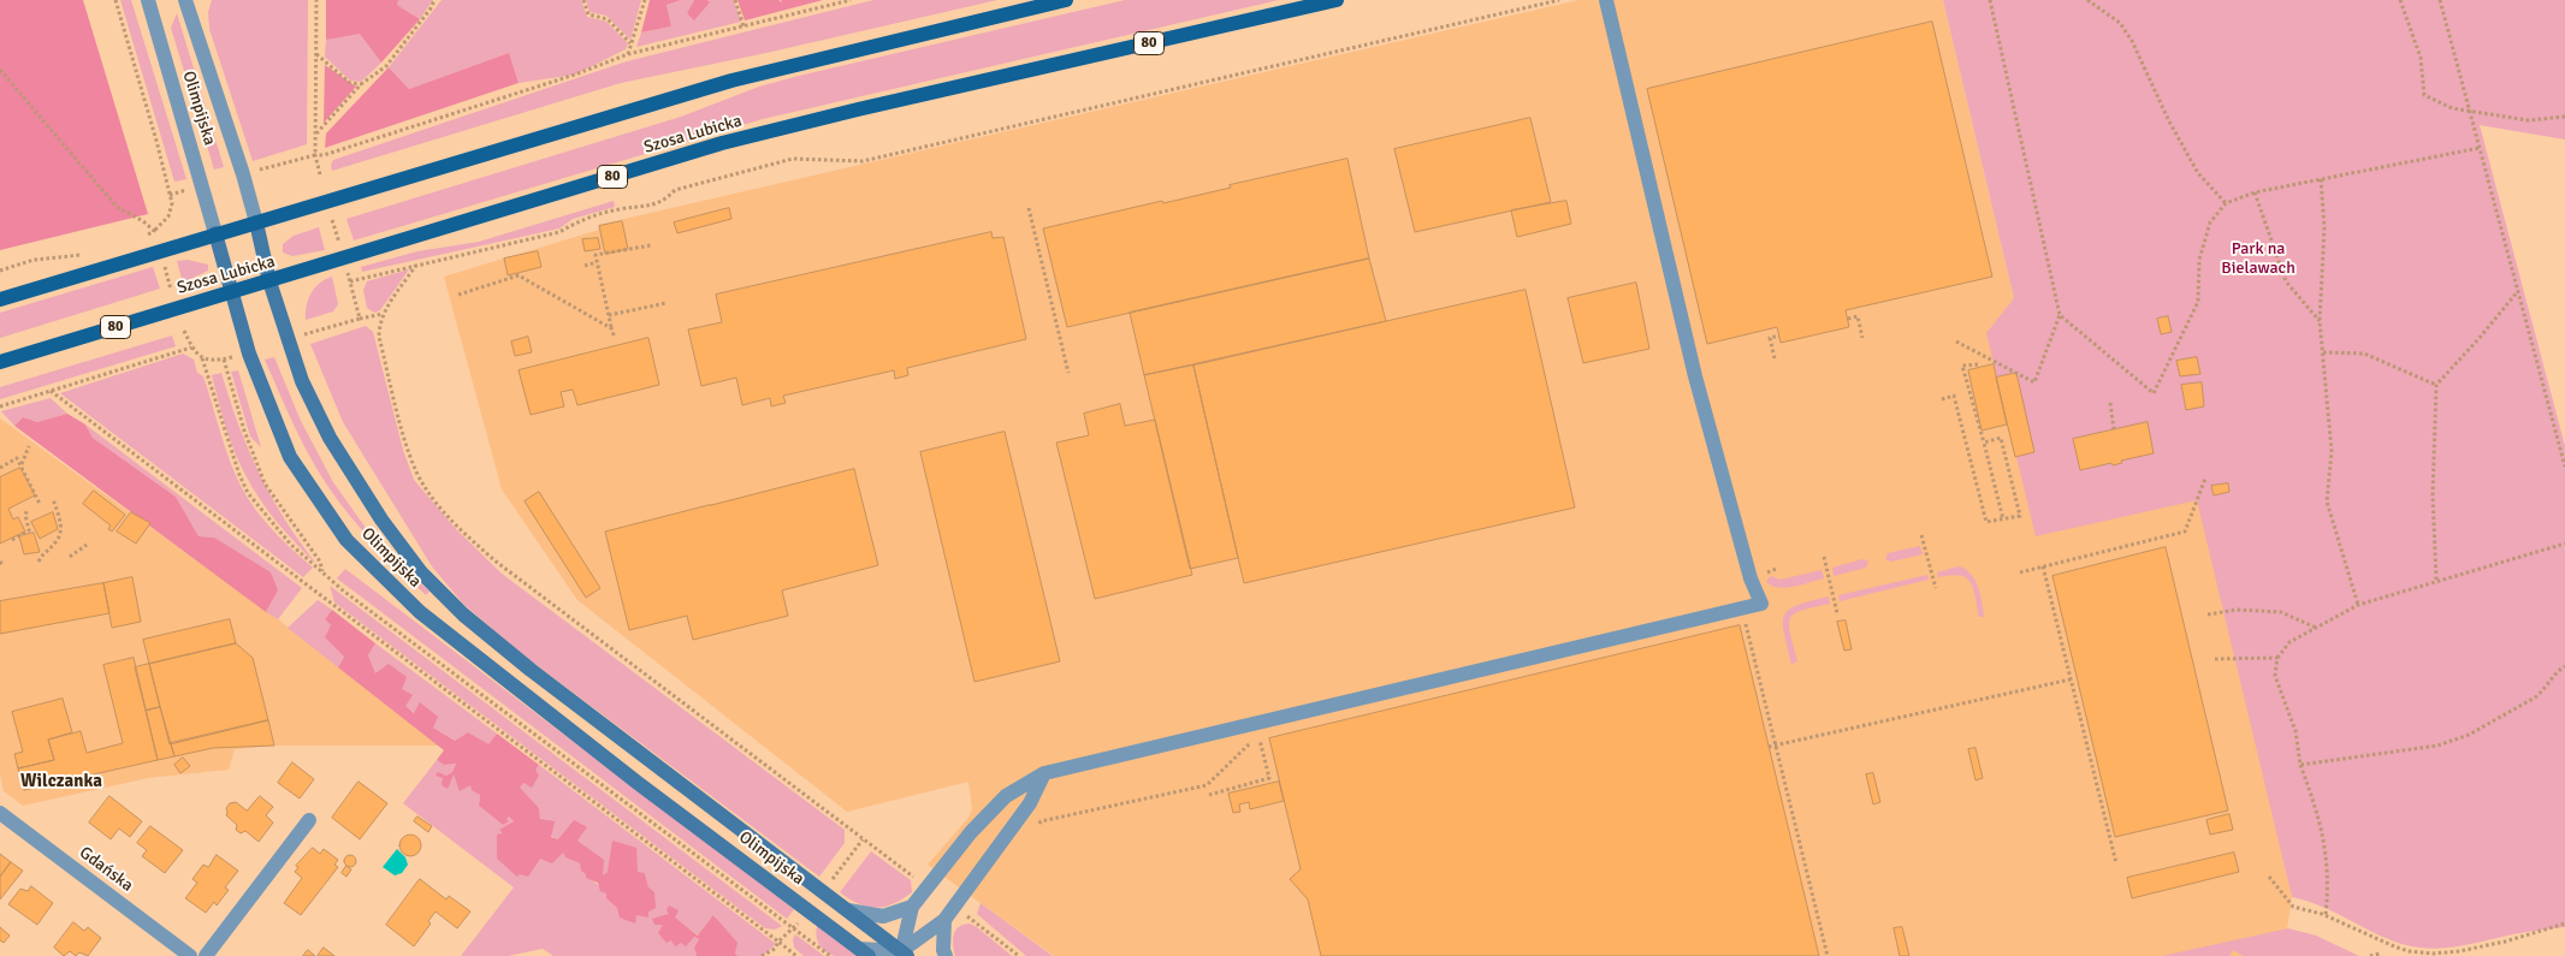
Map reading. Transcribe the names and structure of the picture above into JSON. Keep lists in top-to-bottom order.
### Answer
{
  "streets": {
    "main road": ["80", "Olimpijska", "Szosa Lubicka"],
    "street": ["Gdańska"]
  },
  "crossings": [
    ["Olimpijska", "Szosa Lubicka"]
  ],
  "districts": ["Wilczanka"],
  "parks": ["Park na Bielawach"]
}
